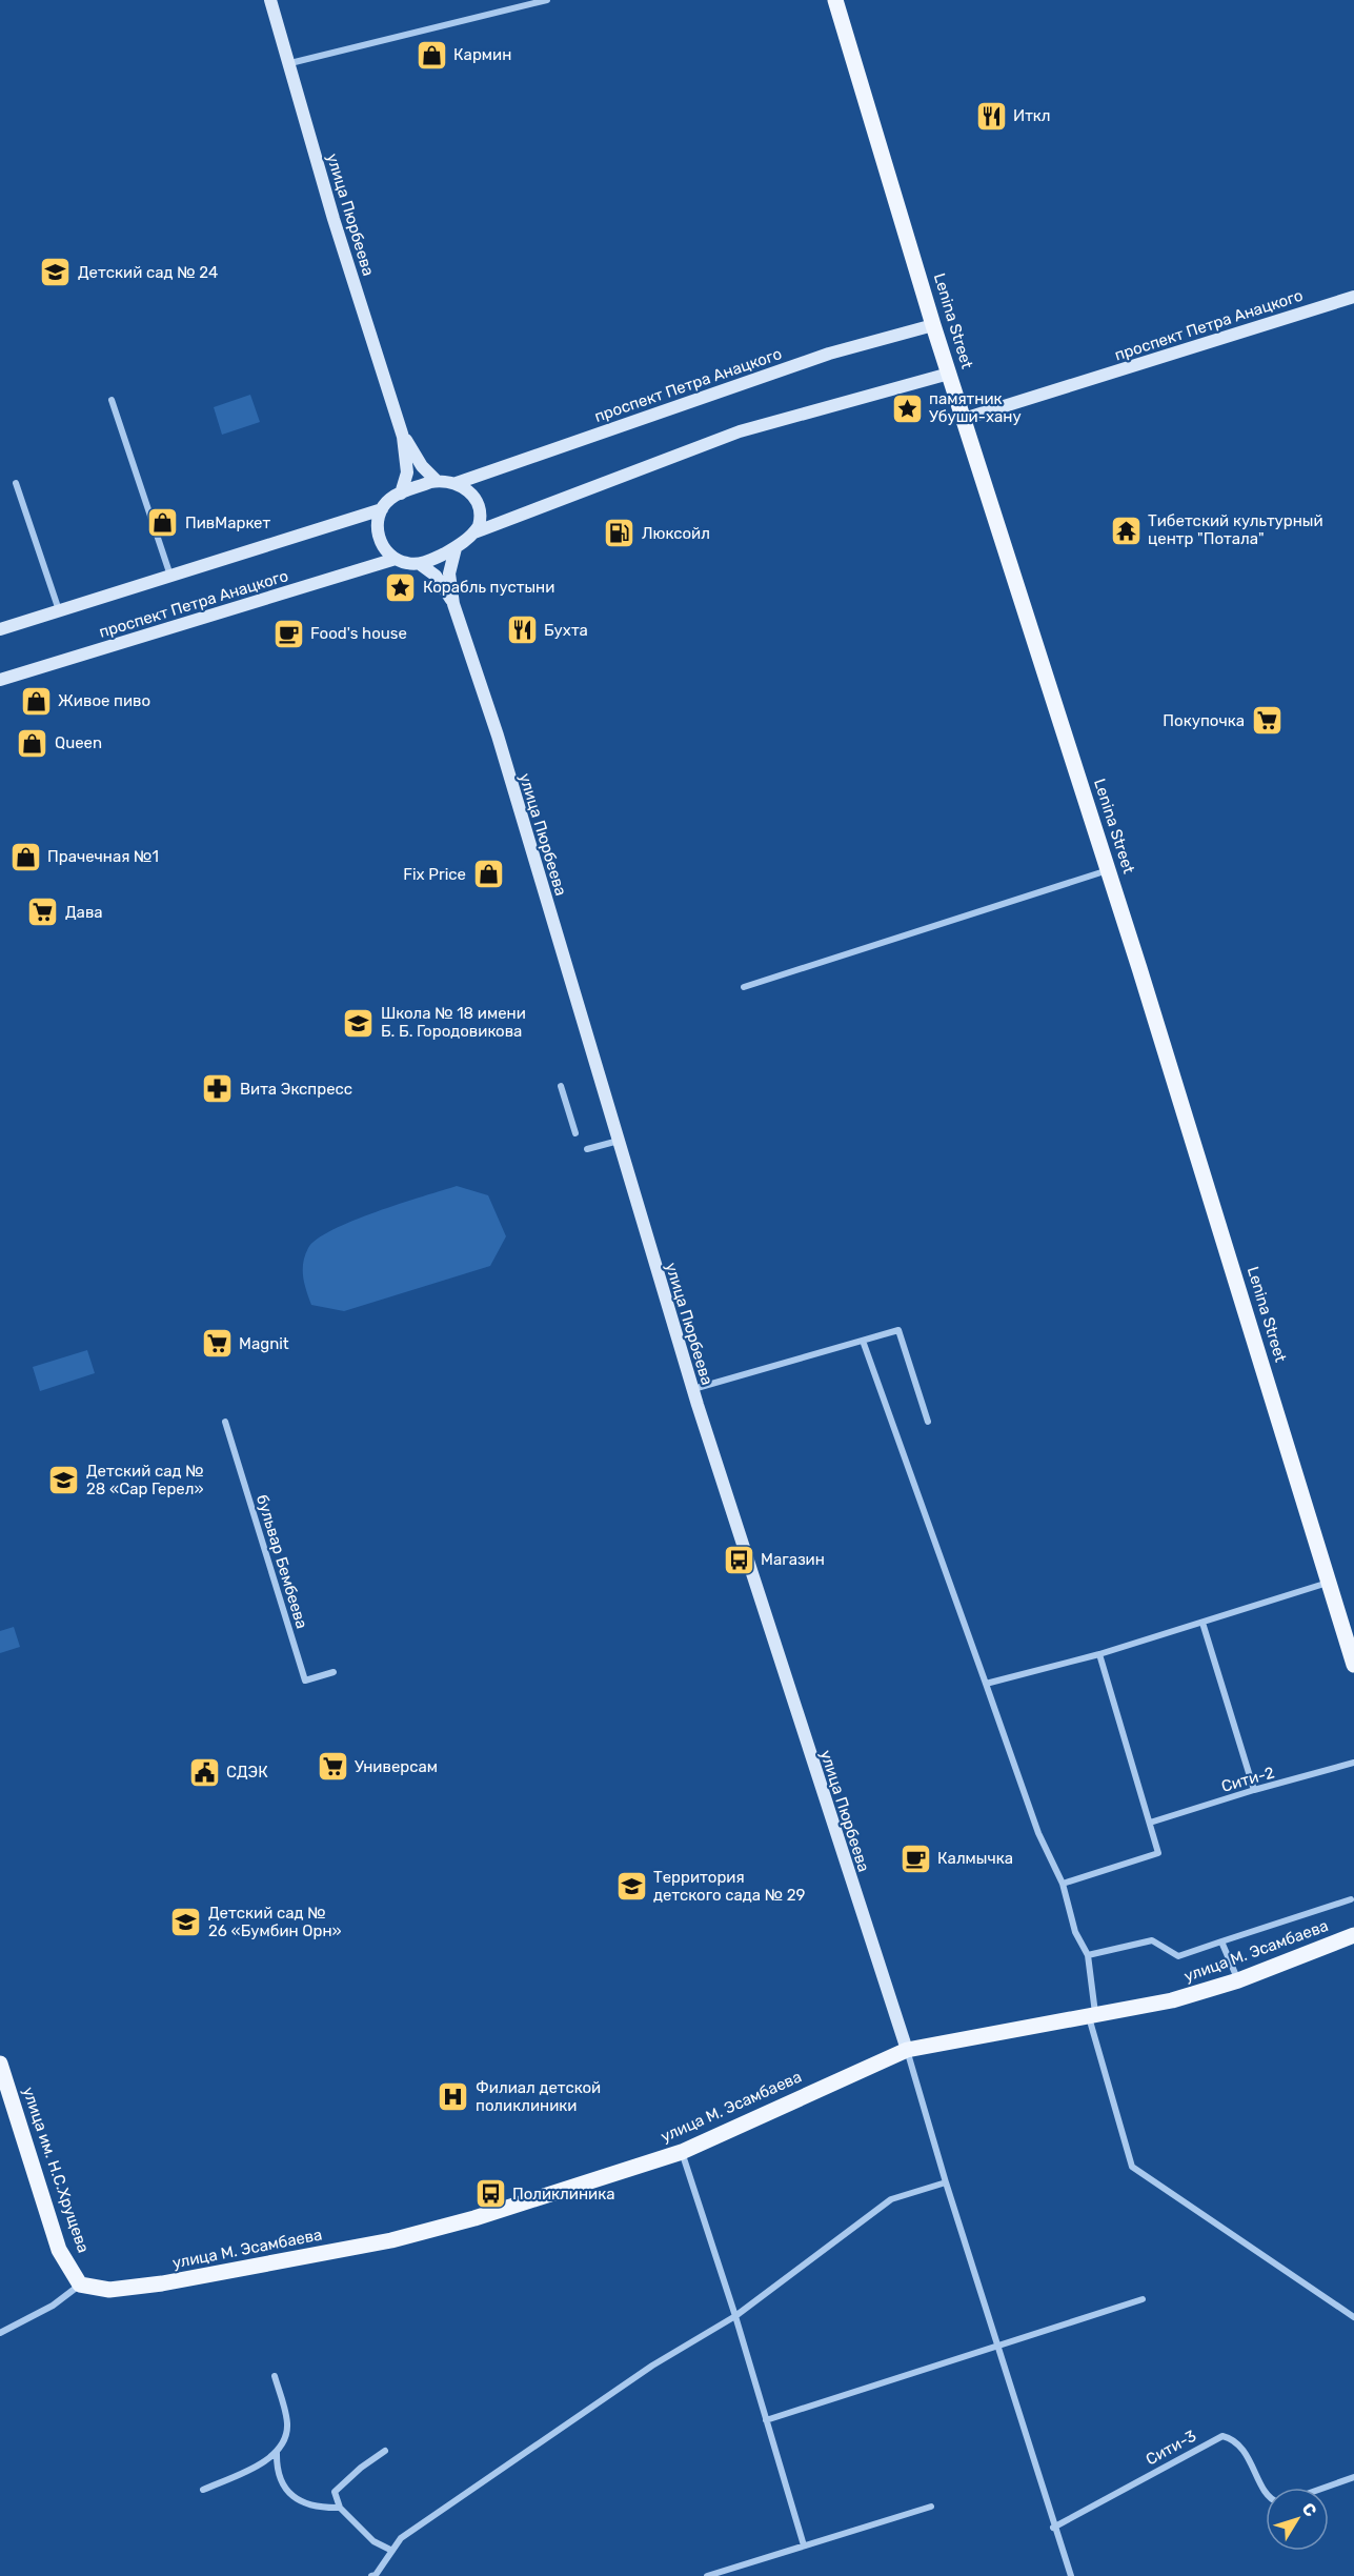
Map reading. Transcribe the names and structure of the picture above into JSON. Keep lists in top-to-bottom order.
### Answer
{
  "streets": {
    "main road": [
      "улица Пюрбеева",
      "Lenina Street",
      "проспект Петра Анацкого",
      "улица М. Эсамбаева",
      "улица им. Н.С.Хрущева"
    ],
    "street": ["бульвар Бембеева", "Сити-2", "Сити-3"]
  },
  "crossings": [
    ["улица Пюрбеева", "улица М. Эсамбаева"],
    ["Lenina Street", "проспект Петра Анацкого"],
    ["улица М. Эсамбаева", "улица им. Н.С.Хрущева"]
  ],
  "places": {
    "shop": [
      "Кармин",
      "ПивМаркет",
      "Живое пиво",
      "Queen",
      "Прачечная №1",
      "Fix Price"
    ],
    "restaurant": ["Иткл", "Бухта"],
    "school or university": [
      "Детский сад № 24",
      "Школа № 18 имени Б. Б. Городовикова",
      "Детский сад № 28 «Сар Герел»",
      "Территория детского сада № 29",
      "Детский сад № 26 «Бумбин Орн»"
    ],
    "place": ["памятник Убуши-хану", "Корабль пустыни"],
    "temple": ["Тибетский культурный центр \"Потала\""],
    "fuel station": ["Люксойл"],
    "cafe": ["Food's house", "Калмычка"],
    "supermarket": [
      "Покупочка",
      "Дава",
      "Magnit",
      "Универсам"
    ],
    "pharmacy": ["Вита Экспресс"],
    "bus stop": ["Магазин", "Поликлиника"],
    "public building": ["СДЭК"],
    "hospital": ["Филиал детской поликлиники"]
  },
  "north": "top right"
}
